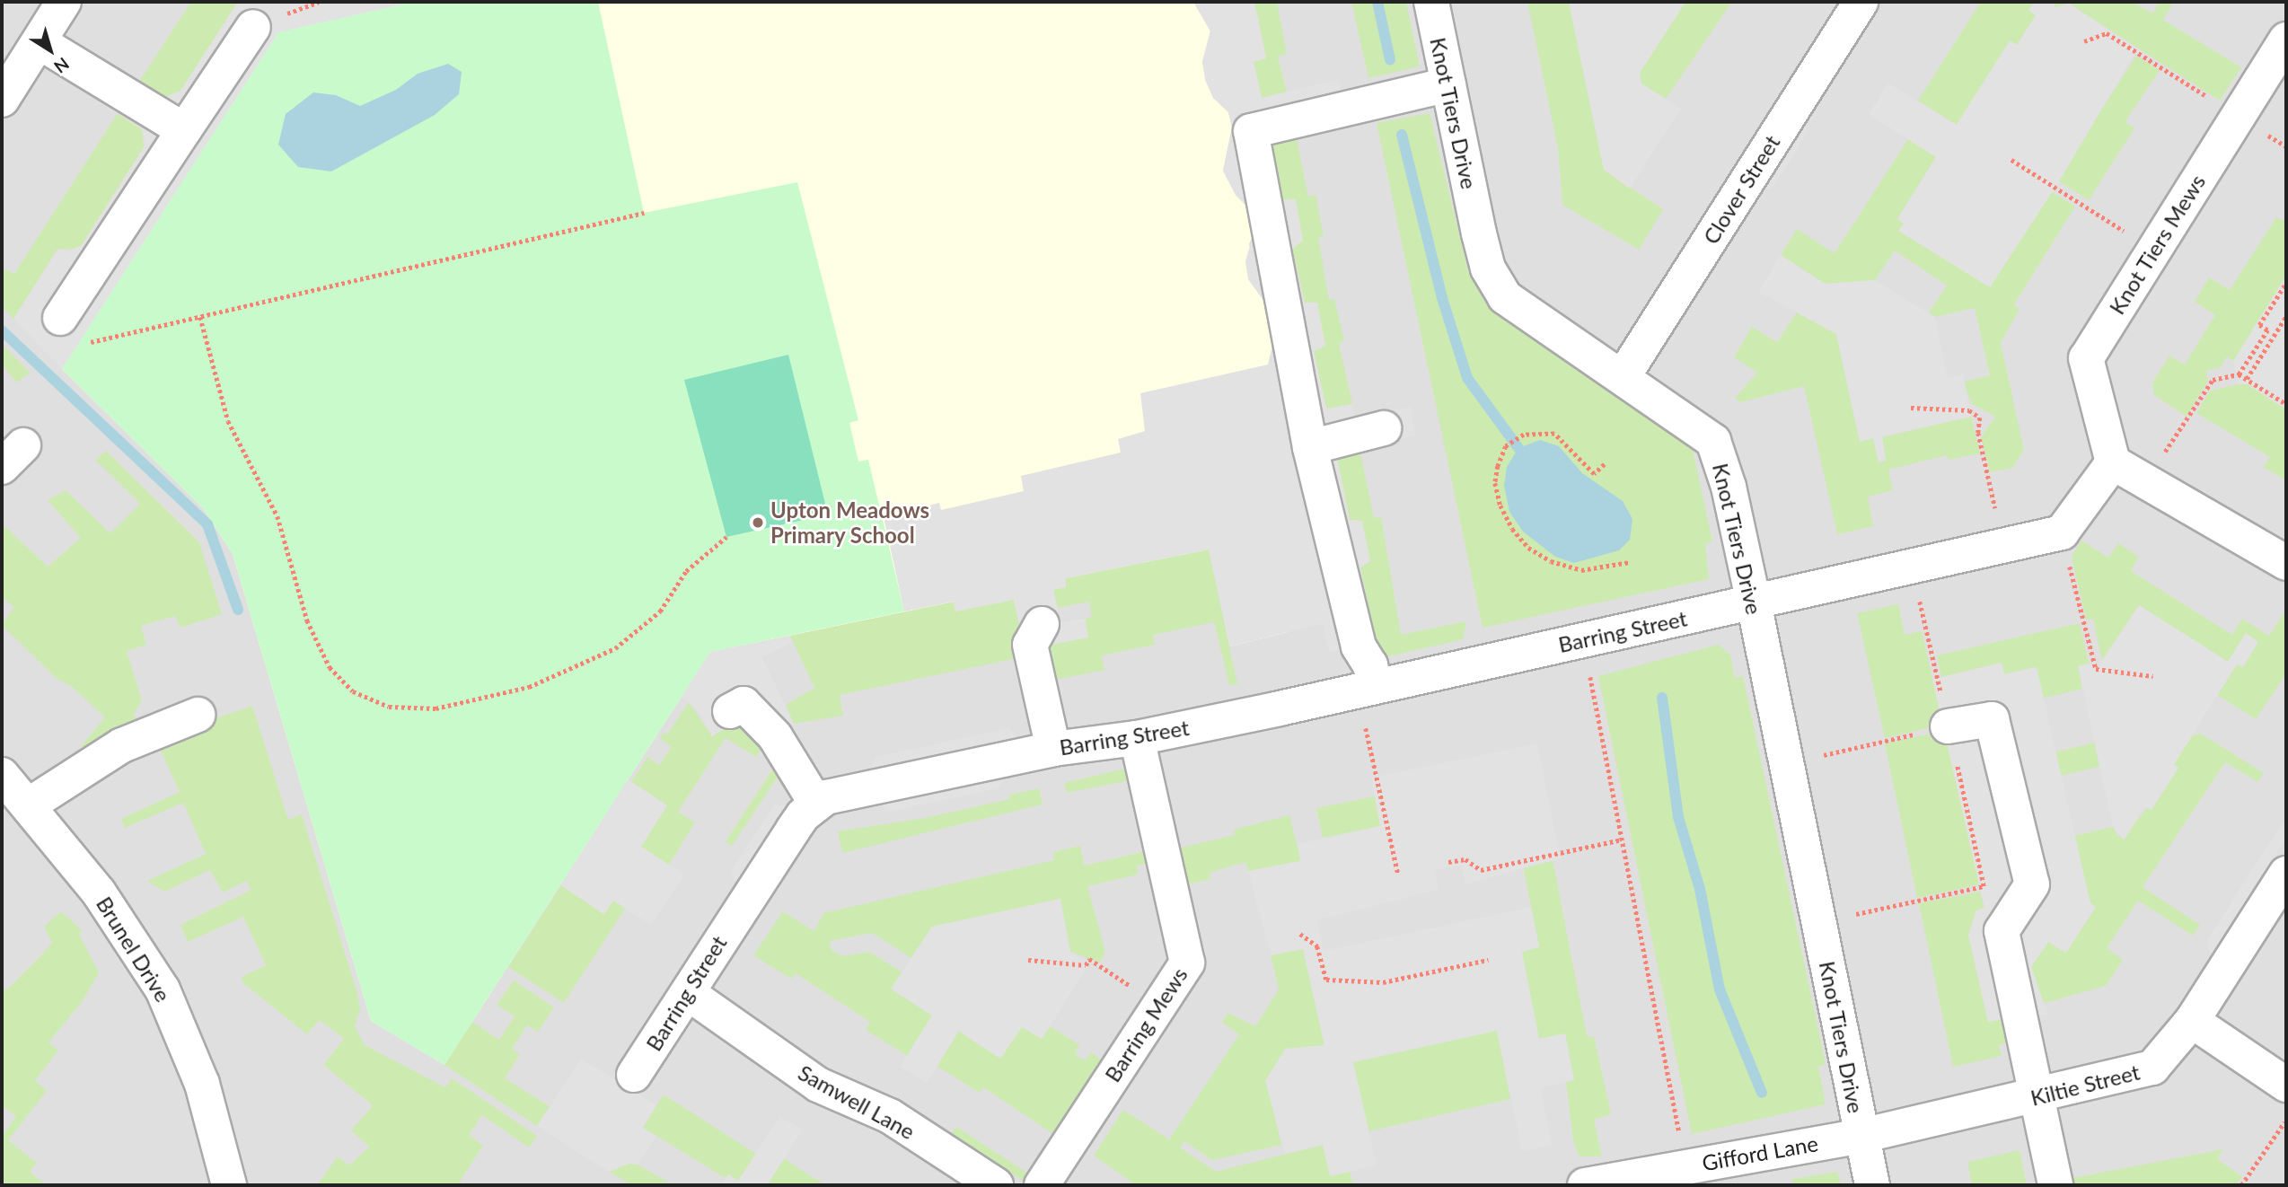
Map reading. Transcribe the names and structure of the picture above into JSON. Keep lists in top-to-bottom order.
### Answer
{
  "streets": {
    "street": [
      "Knot Tiers Drive",
      "Clover Street",
      "Knot Tiers Mews",
      "Barring Street",
      "Brunel Drive",
      "Barring Mews",
      "Kiltie Street",
      "Samwell Lane",
      "Gifford Lane"
    ]
  },
  "crossings": [
    ["Knot Tiers Drive", "Clover Street"],
    ["Knot Tiers Drive", "Barring Street"],
    ["Knot Tiers Drive", "Kiltie Street"],
    ["Knot Tiers Drive", "Gifford Lane"],
    ["Barring Street", "Barring Mews"],
    ["Barring Street", "Samwell Lane"],
    ["Kiltie Street", "Gifford Lane"]
  ],
  "places": ["Upton Meadows Primary School"],
  "north": "bottom right"
}
